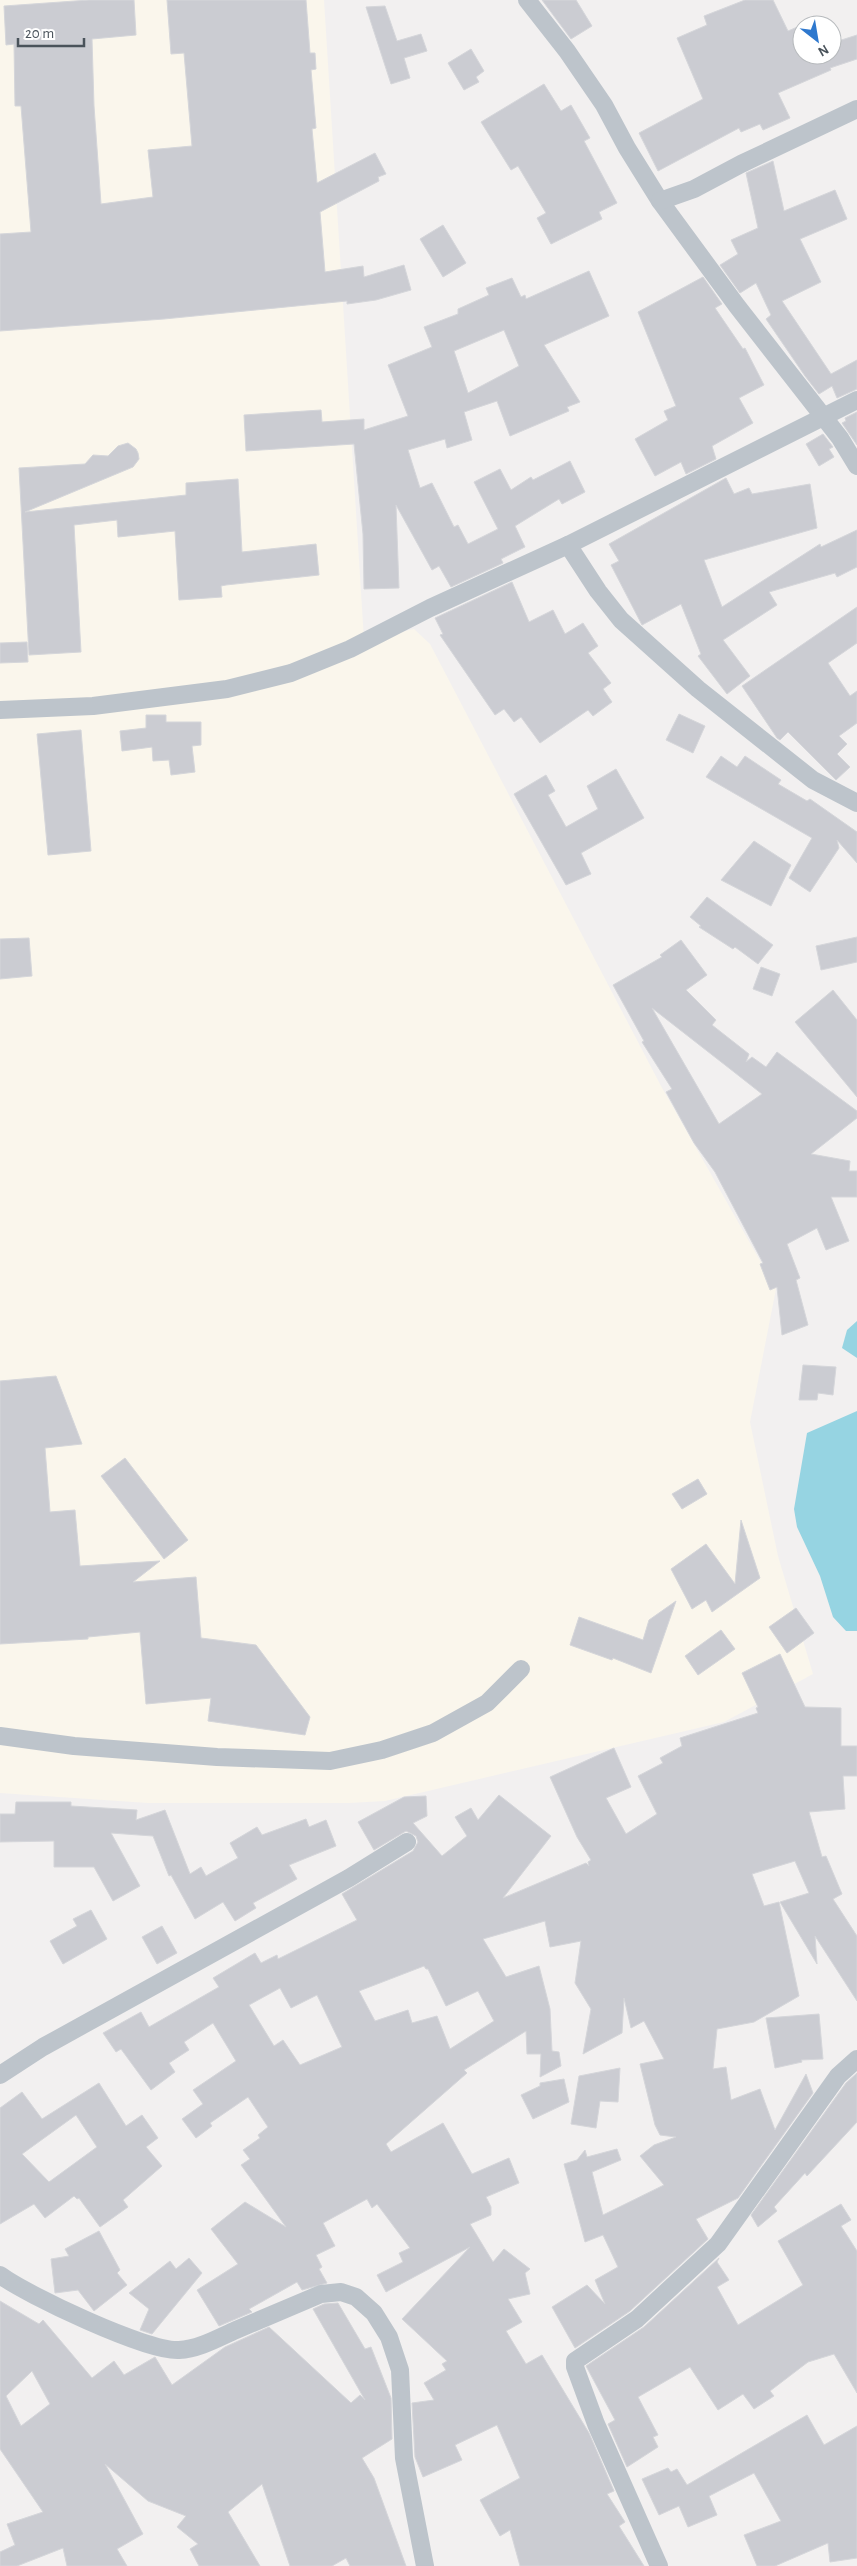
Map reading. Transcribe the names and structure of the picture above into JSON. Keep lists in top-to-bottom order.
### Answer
{
  "scale_bar": "20 m",
  "north": "bottom right"
}
